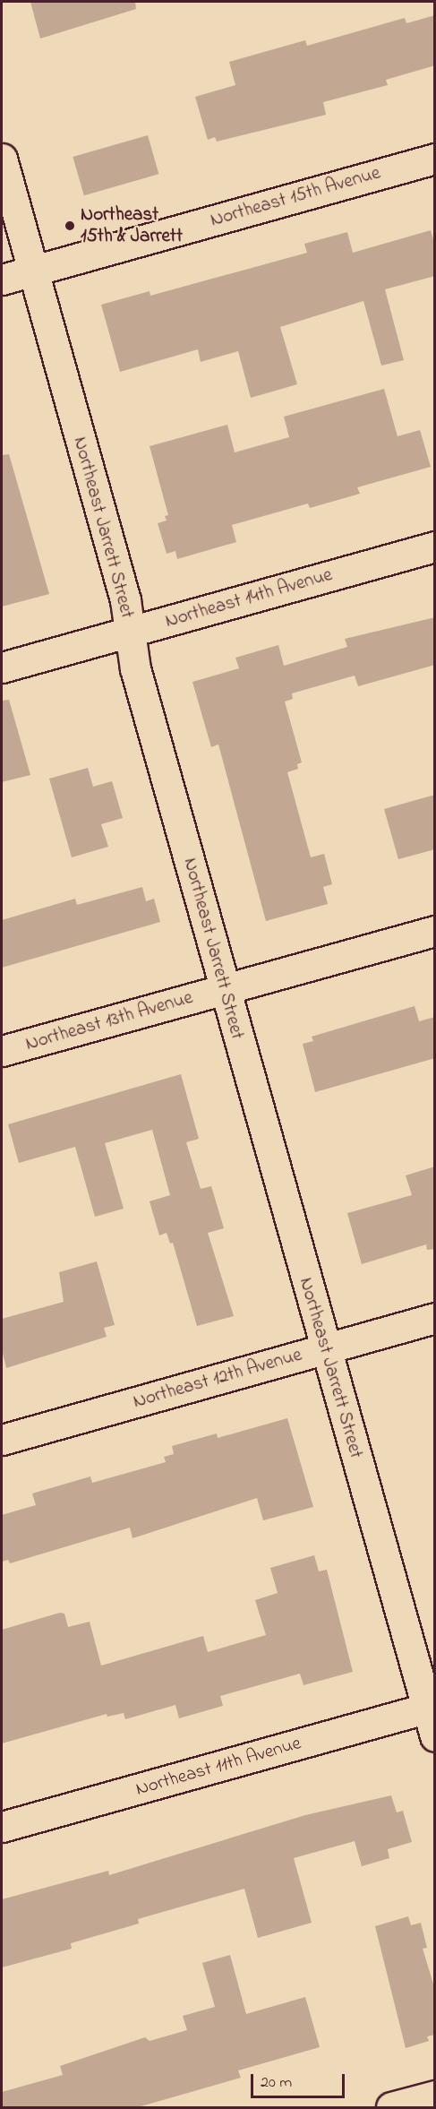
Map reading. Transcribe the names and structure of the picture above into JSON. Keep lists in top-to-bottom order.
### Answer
{
  "streets": {
    "street": [
      "Northeast 15th Avenue",
      "Northeast Jarrett Street",
      "Northeast 14th Avenue",
      "Northeast 13th Avenue",
      "Northeast 12th Avenue",
      "Northeast 11th Avenue"
    ]
  },
  "crossings": [
    ["Northeast 15th Avenue", "Northeast Jarrett Street"],
    ["Northeast Jarrett Street", "Northeast 14th Avenue"],
    ["Northeast Jarrett Street", "Northeast 13th Avenue"],
    ["Northeast Jarrett Street", "Northeast 12th Avenue"],
    ["Northeast Jarrett Street", "Northeast 11th Avenue"]
  ],
  "places": ["Northeast 15th & Jarrett"],
  "scale_bar": "20 m"
}
